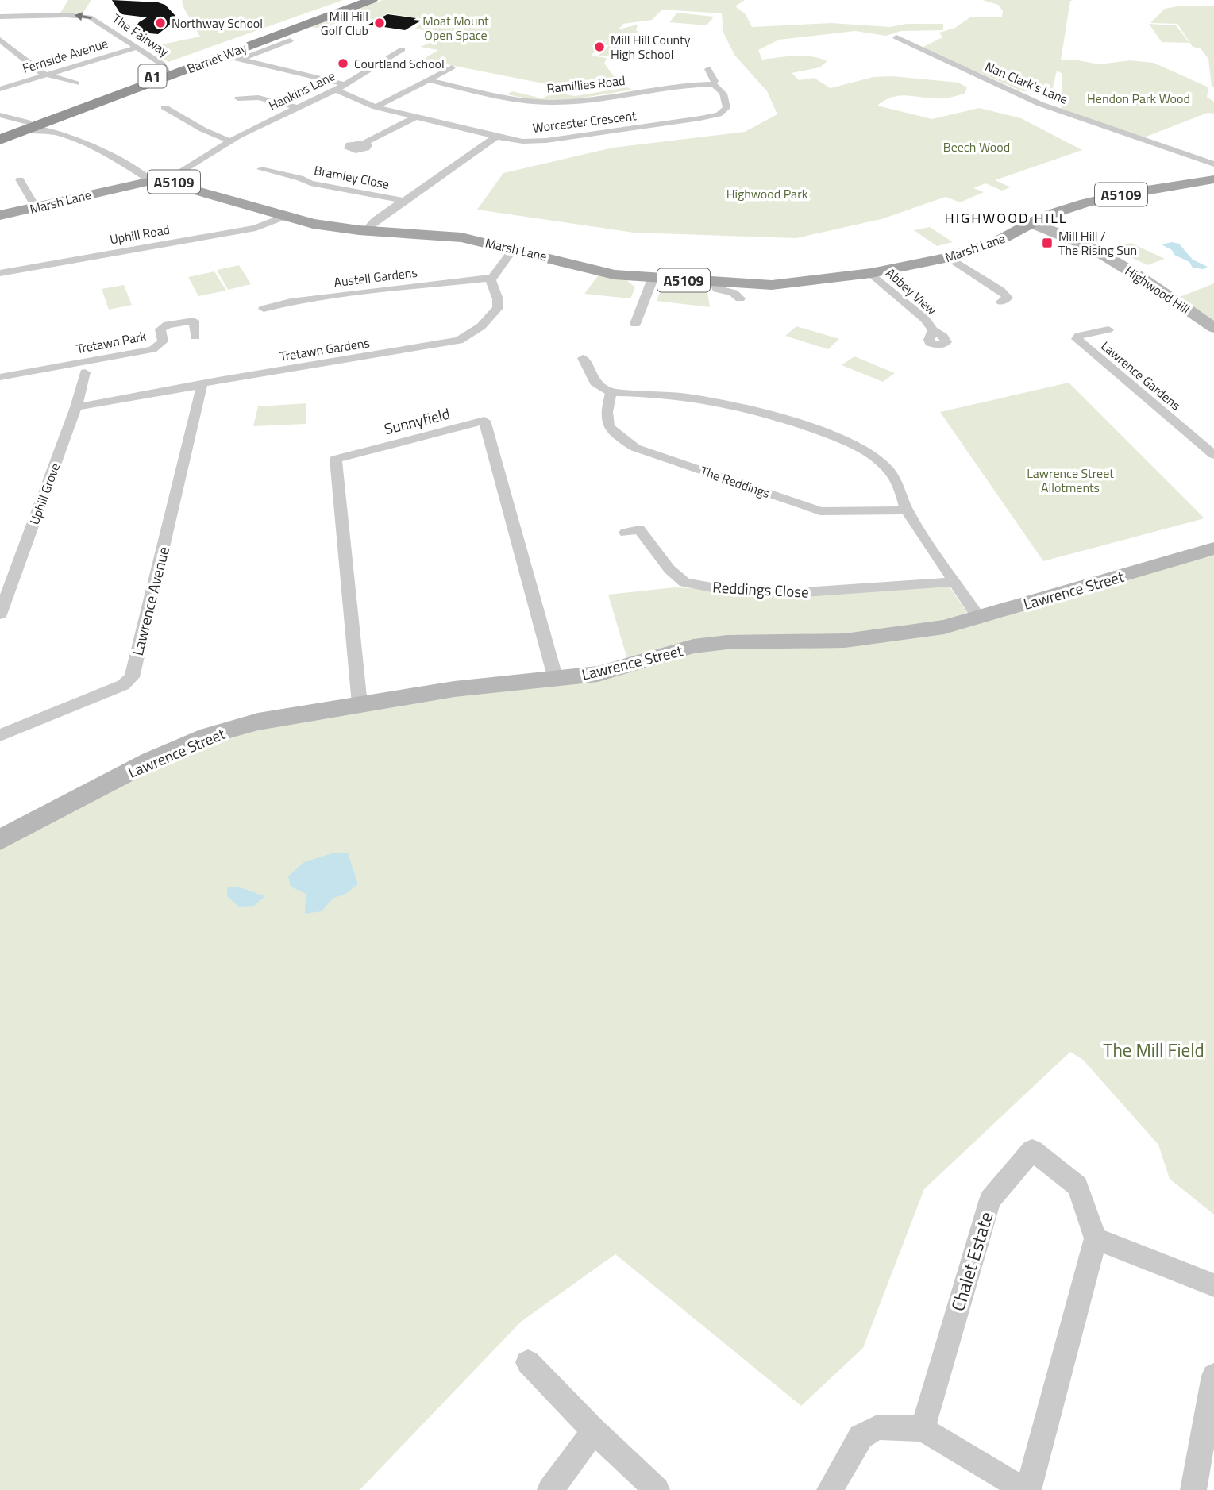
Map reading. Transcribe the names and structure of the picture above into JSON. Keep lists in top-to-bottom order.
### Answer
{
  "streets": {
    "highway": ["Barnet Way", "A1"],
    "main road": ["A5109", "Marsh Lane"],
    "street": [
      "The Fairway",
      "Fernside Avenue",
      "Nan Clark's Lane",
      "Ramillies Road",
      "Hankins Lane",
      "Worcester Crescent",
      "Bramley Close",
      "Uphill Road",
      "Austell Gardens",
      "Highwood Hill",
      "Abbey View",
      "Tretawn Park",
      "Tretawn Gardens",
      "Lawrence Gardens",
      "Sunnyfield",
      "The Reddings",
      "Uphill Grove",
      "Reddings Close",
      "Lawrence Street",
      "Lawrence Avenue",
      "Chalet Estate"
    ]
  },
  "crossings": [
    ["The Fairway", "Fernside Avenue"],
    ["The Fairway", "Barnet Way"],
    ["Barnet Way", "Worcester Crescent"],
    ["Ramillies Road", "Worcester Crescent"],
    ["Hankins Lane", "Worcester Crescent"],
    ["Hankins Lane", "Marsh Lane"],
    ["A5109", "Marsh Lane"],
    ["A5109", "Highwood Hill"],
    ["Marsh Lane", "Uphill Road"],
    ["Marsh Lane", "Highwood Hill"],
    ["Marsh Lane", "Abbey View"],
    ["Austell Gardens", "Tretawn Gardens"],
    ["Tretawn Gardens", "Uphill Grove"],
    ["Tretawn Gardens", "Lawrence Avenue"],
    ["Sunnyfield", "Lawrence Street"]
  ],
  "districts": ["HIGHWOOD HILL"],
  "parks": [
    "Moat Mount Open Space",
    "Hendon Park Wood",
    "Beech Wood",
    "Highwood Park",
    "Lawrence Street Allotments",
    "The Mill Field"
  ],
  "places": {
    "other": [
      "Northway School",
      "Mill Hill Golf Club",
      "Mill Hill County High School",
      "Courtland School"
    ],
    "transit": ["Mill Hill / The Rising Sun"]
  }
}
